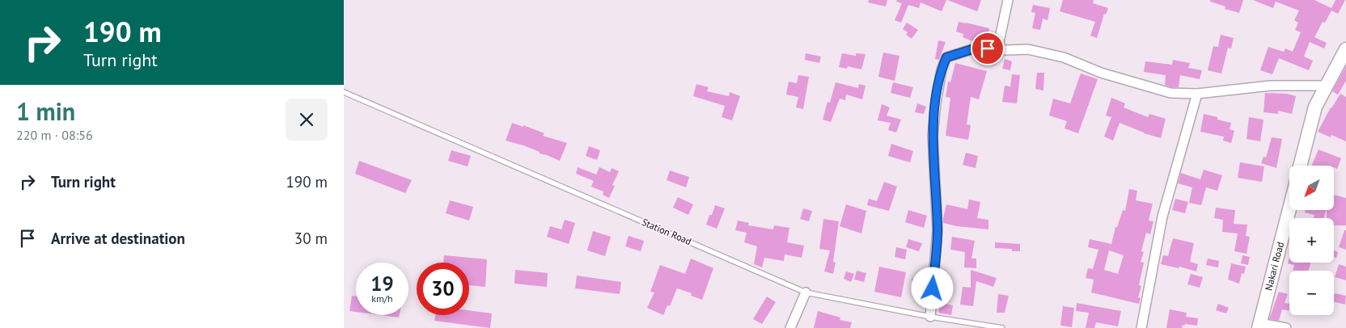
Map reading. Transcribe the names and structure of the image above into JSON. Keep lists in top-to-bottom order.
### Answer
{
  "streets": {
    "street": ["Nakari Road"],
    "lane": ["Station Road"]
  },
  "north": "bottom left",
  "page": {
    "turn": ["190 m", "Turn right"],
    "heading": ["1 min", "220 m · 08:56"],
    "list": [
      {
        "name": "Turn right",
        "value": "190 m"
      },
      {
        "name": "Arrive at destination",
        "value": "30 m"
      }
    ],
    "map_buttons": ["+", "−"],
    "speed": "19 km/h",
    "limit": "30"
  }
}
